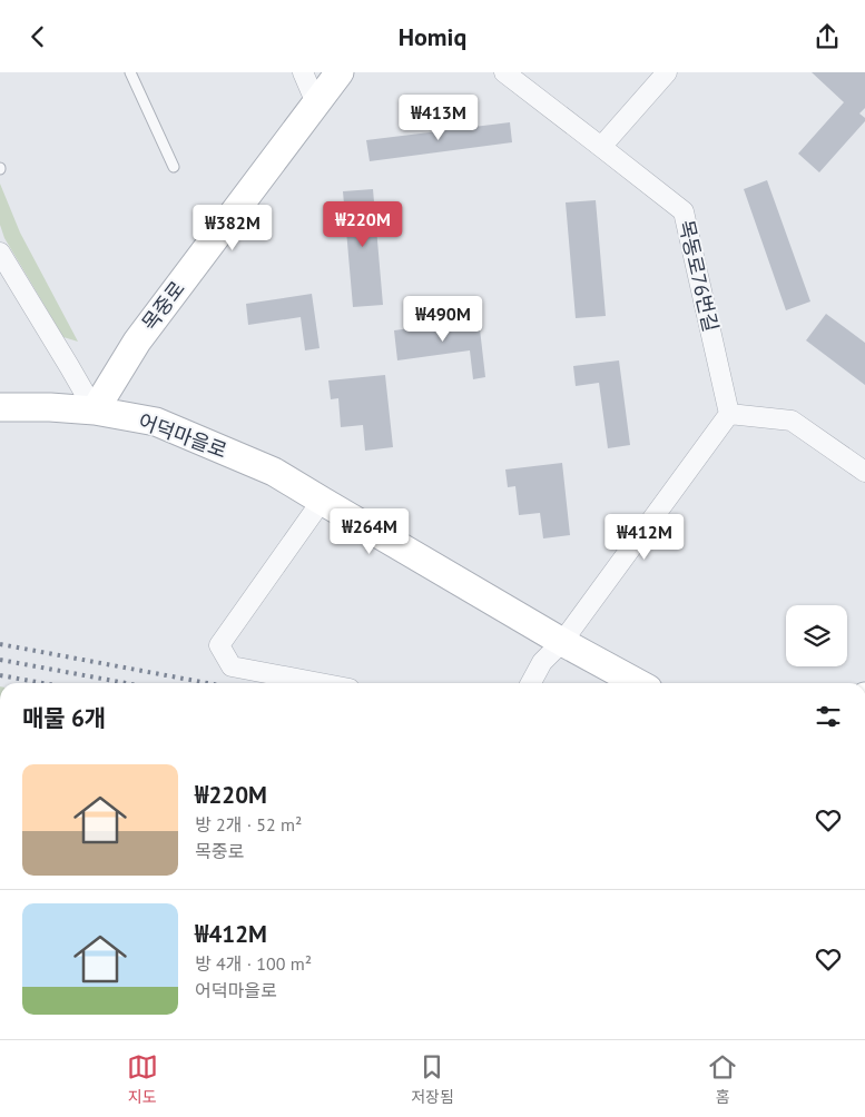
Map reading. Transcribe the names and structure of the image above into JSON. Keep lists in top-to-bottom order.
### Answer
{
  "streets": {
    "main road": ["목중로", "어덕마을로"],
    "street": ["목동로76번길"]
  },
  "crossings": [
    ["목중로", "어덕마을로"]
  ],
  "page": {
    "header": "Homiq",
    "price": [
      "₩413M",
      "₩220M",
      "₩382M",
      "₩490M",
      "₩264M",
      "₩412M"
    ],
    "heading": "매물 6개",
    "list": [
      {
        "name": "₩220M",
        "note": "방 2개 · 52 m² · 목중로"
      },
      {
        "name": "₩412M",
        "note": "방 4개 · 100 m² · 어덕마을로"
      }
    ],
    "tabs": ["지도", "저장됨", "홈"]
  }
}
